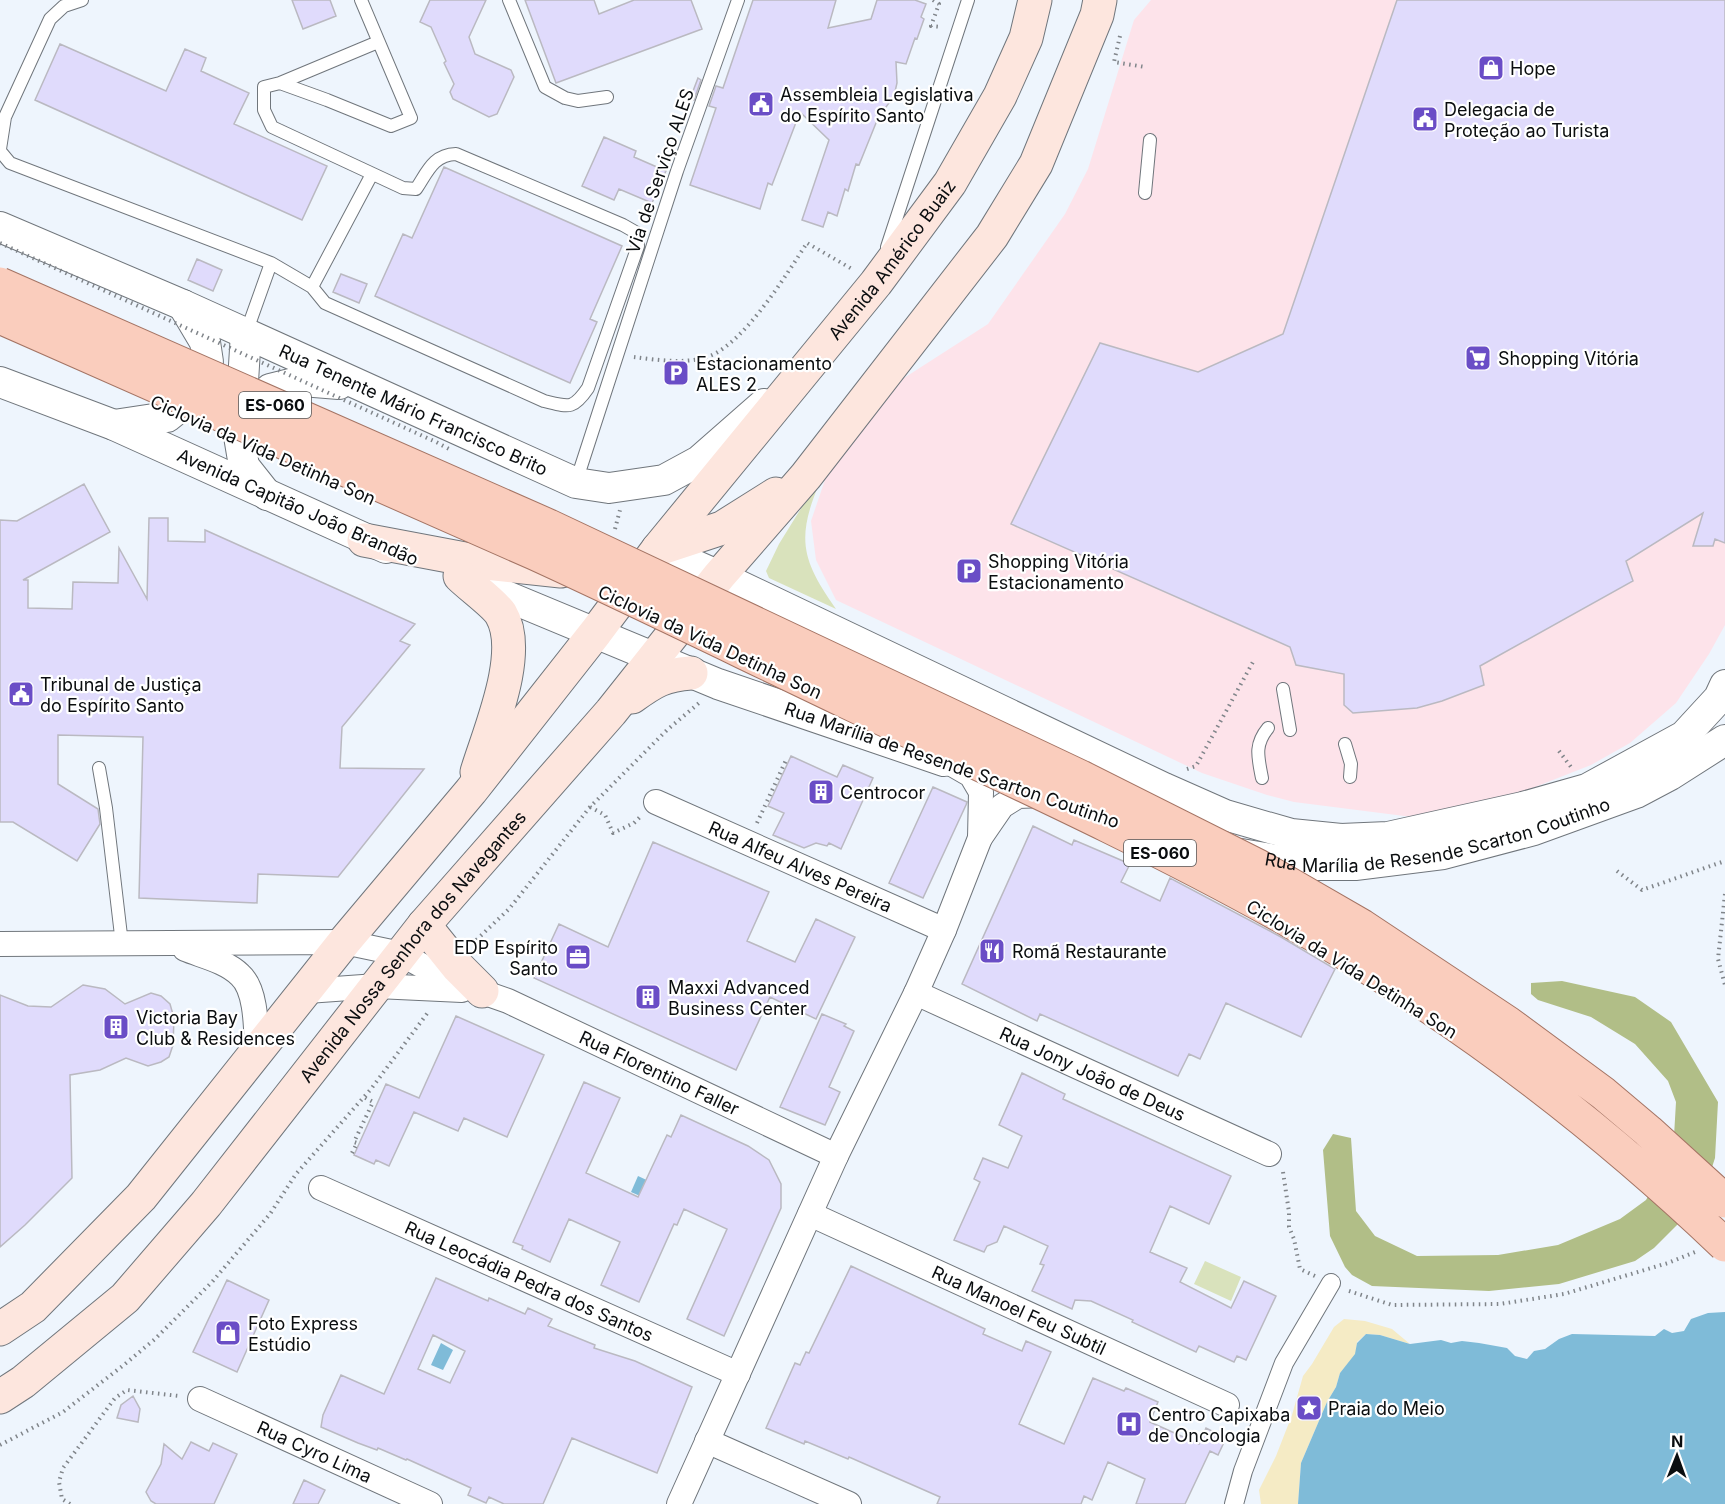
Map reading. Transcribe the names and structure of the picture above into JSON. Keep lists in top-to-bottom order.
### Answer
{
  "streets": {
    "main road": ["Avenida Américo Buaiz", "ES-060", "Avenida Nossa Senhora dos Navegantes"],
    "street": [
      "Rua Tenente Mário Francisco Brito",
      "Avenida Capitão João Brandão",
      "Rua Marília de Resende Scarton Coutinho",
      "Rua Alfeu Alves Pereira",
      "Rua Florentino Faller",
      "Rua Jony João de Deus",
      "Rua Leocádia Pedra dos Santos",
      "Rua Manoel Feu Subtil",
      "Rua Cyro Lima"
    ],
    "lane": ["Via de Serviço ALES"]
  },
  "crossings": [
    ["Via de Serviço ALES", "Rua Tenente Mário Francisco Brito"],
    ["Avenida Américo Buaiz", "Rua Tenente Mário Francisco Brito"],
    ["Avenida Américo Buaiz", "Rua Marília de Resende Scarton Coutinho"],
    ["Avenida Capitão João Brandão", "Rua Marília de Resende Scarton Coutinho"],
    ["Rua Marília de Resende Scarton Coutinho", "Avenida Nossa Senhora dos Navegantes"],
    ["Avenida Nossa Senhora dos Navegantes", "Rua Florentino Faller"]
  ],
  "places": {
    "shop": ["Hope", "Foto Express Estúdio"],
    "public building": ["Assembleia Legislativa do Espírito Santo", "Delegacia de Proteção ao Turista", "Tribunal de Justiça do Espírito Santo"],
    "supermarket": ["Shopping Vitória"],
    "parking": ["Estacionamento ALES 2", "Shopping Vitória Estacionamento"],
    "building": ["Centrocor", "Maxxi Advanced Business Center", "Victoria Bay Club & Residences"],
    "restaurant": ["Romã Restaurante"],
    "office": ["EDP Espírito Santo"],
    "place": ["Praia do Meio"],
    "hospital": ["Centro Capixaba de Oncologia"]
  },
  "north": "top"
}
